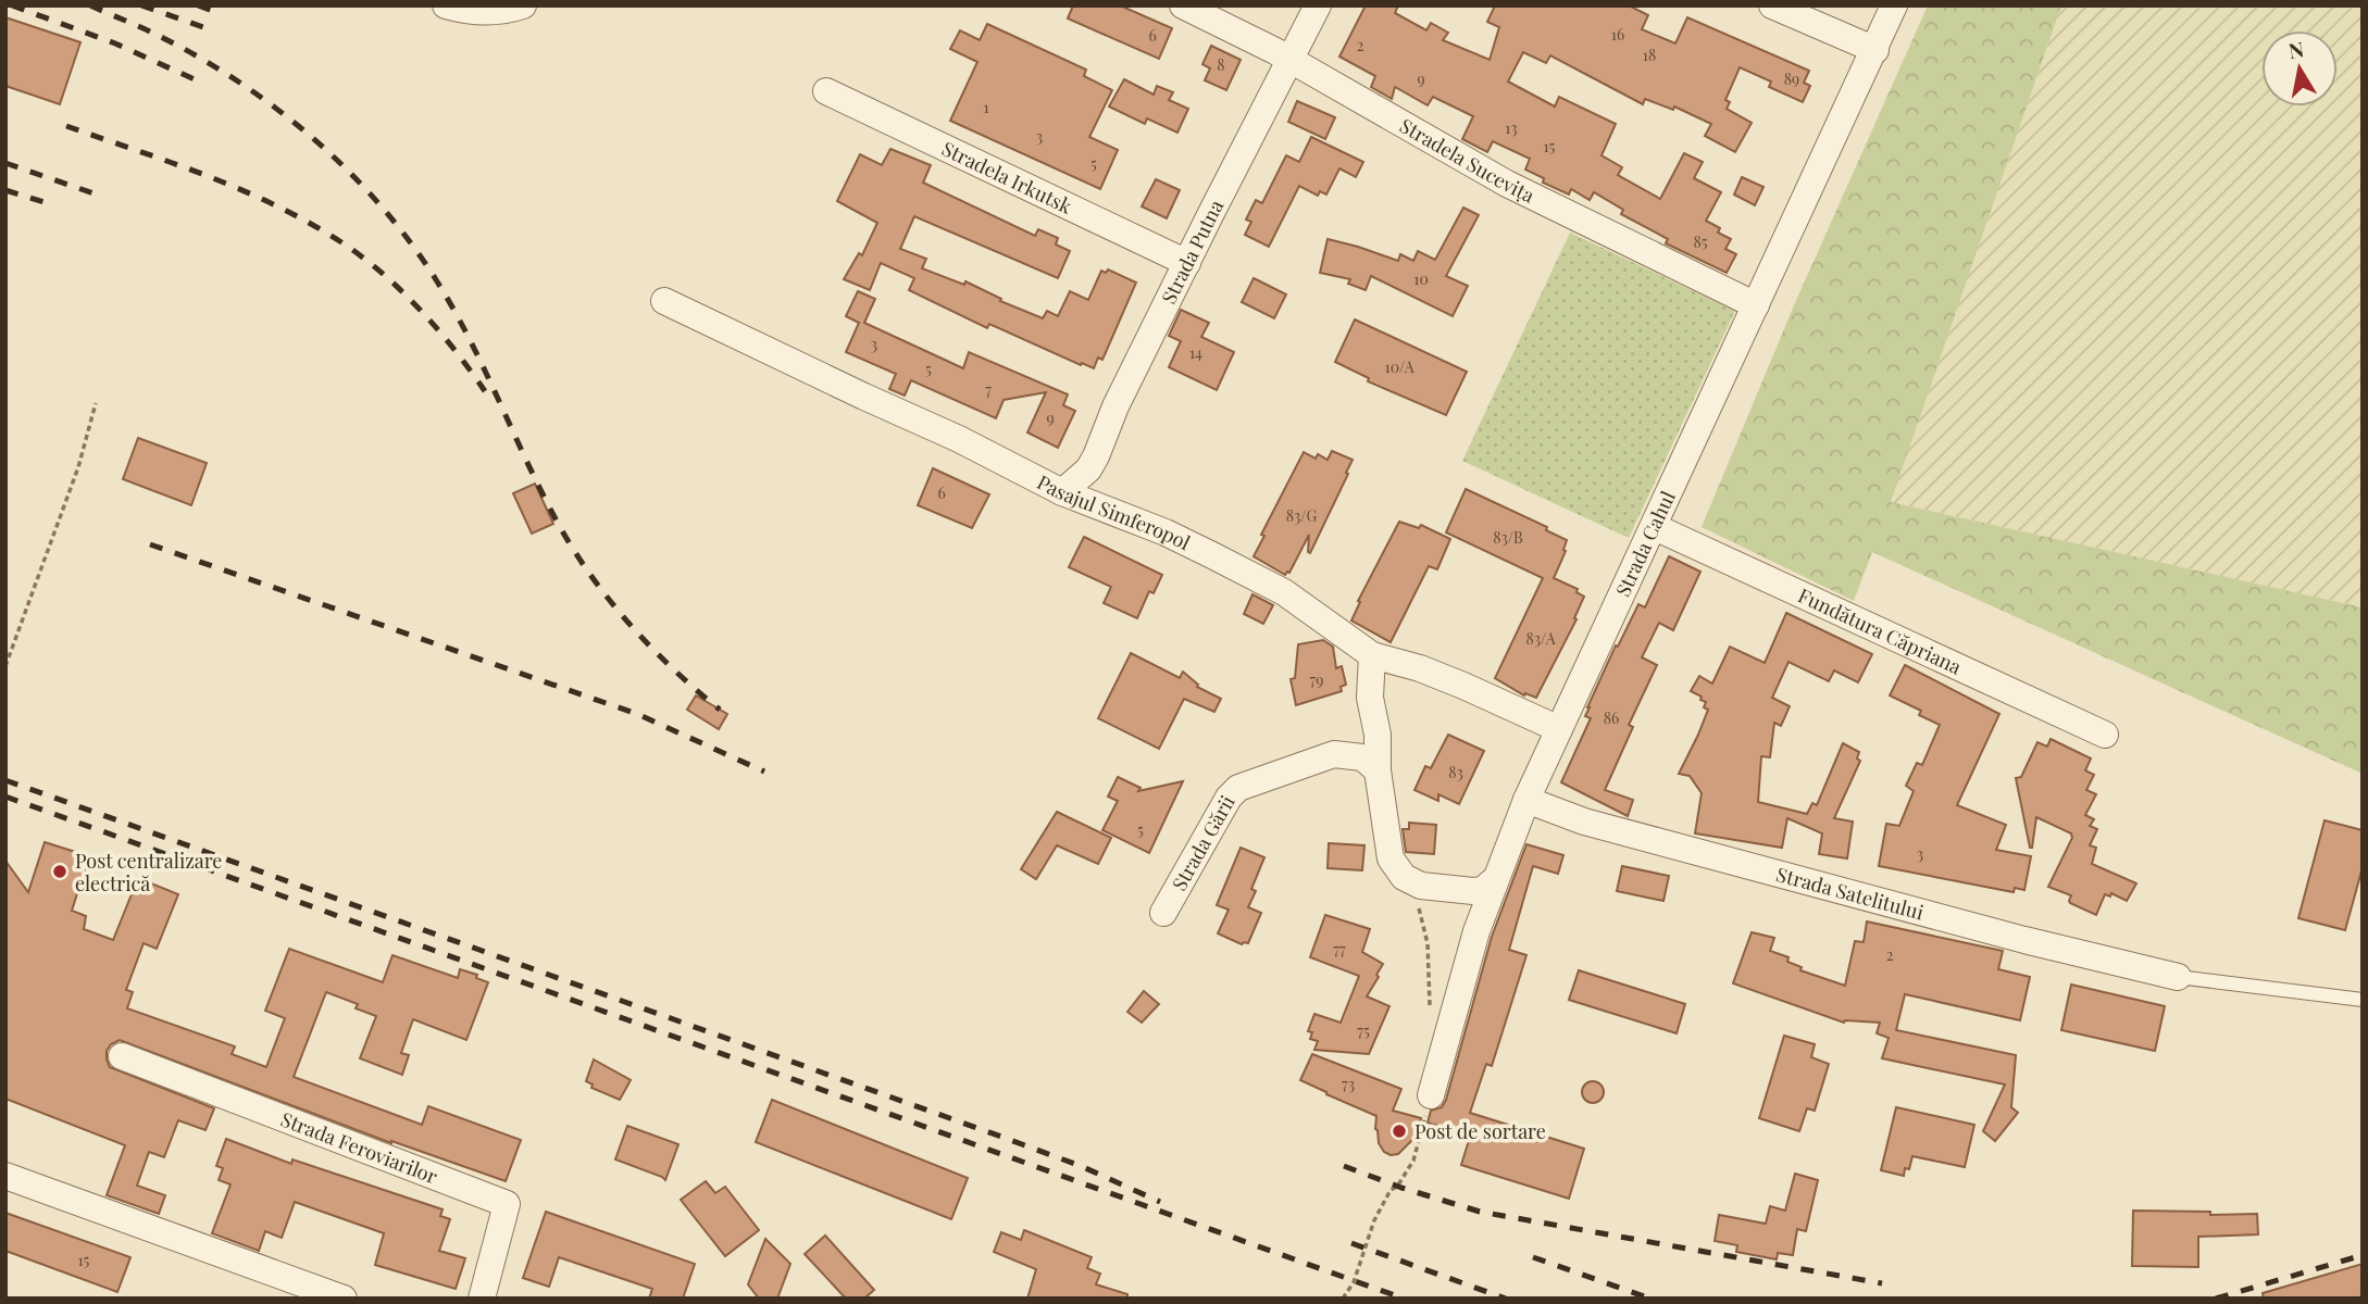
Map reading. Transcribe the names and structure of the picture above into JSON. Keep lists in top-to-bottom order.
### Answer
{
  "streets": {
    "street": [
      "Stradela Sucevița",
      "Stradela Irkutsk",
      "Strada Putna",
      "Pasajul Simferopol",
      "Strada Cahul",
      "Fundătura Căpriana",
      "Strada Gării",
      "Strada Satelitului",
      "Strada Feroviarilor"
    ]
  },
  "crossings": [
    ["Stradela Sucevița", "Strada Putna"],
    ["Stradela Sucevița", "Strada Cahul"],
    ["Stradela Irkutsk", "Strada Putna"],
    ["Strada Putna", "Pasajul Simferopol"],
    ["Pasajul Simferopol", "Strada Cahul"],
    ["Strada Cahul", "Fundătura Căpriana"],
    ["Strada Cahul", "Strada Satelitului"]
  ],
  "places": ["Post centralizare electrică", "Post de sortare"],
  "house_numbers": [
    "16",
    "6",
    "2",
    "18",
    "8",
    "9",
    "89",
    "1",
    "13",
    "3",
    "15",
    "5",
    "85",
    "10",
    "3",
    "14",
    "10/A",
    "5",
    "7",
    "9",
    "6",
    "83/G",
    "83/B",
    "83/A",
    "79",
    "86",
    "83",
    "5",
    "3",
    "77",
    "2",
    "75",
    "73",
    "15"
  ],
  "north": "top"
}
